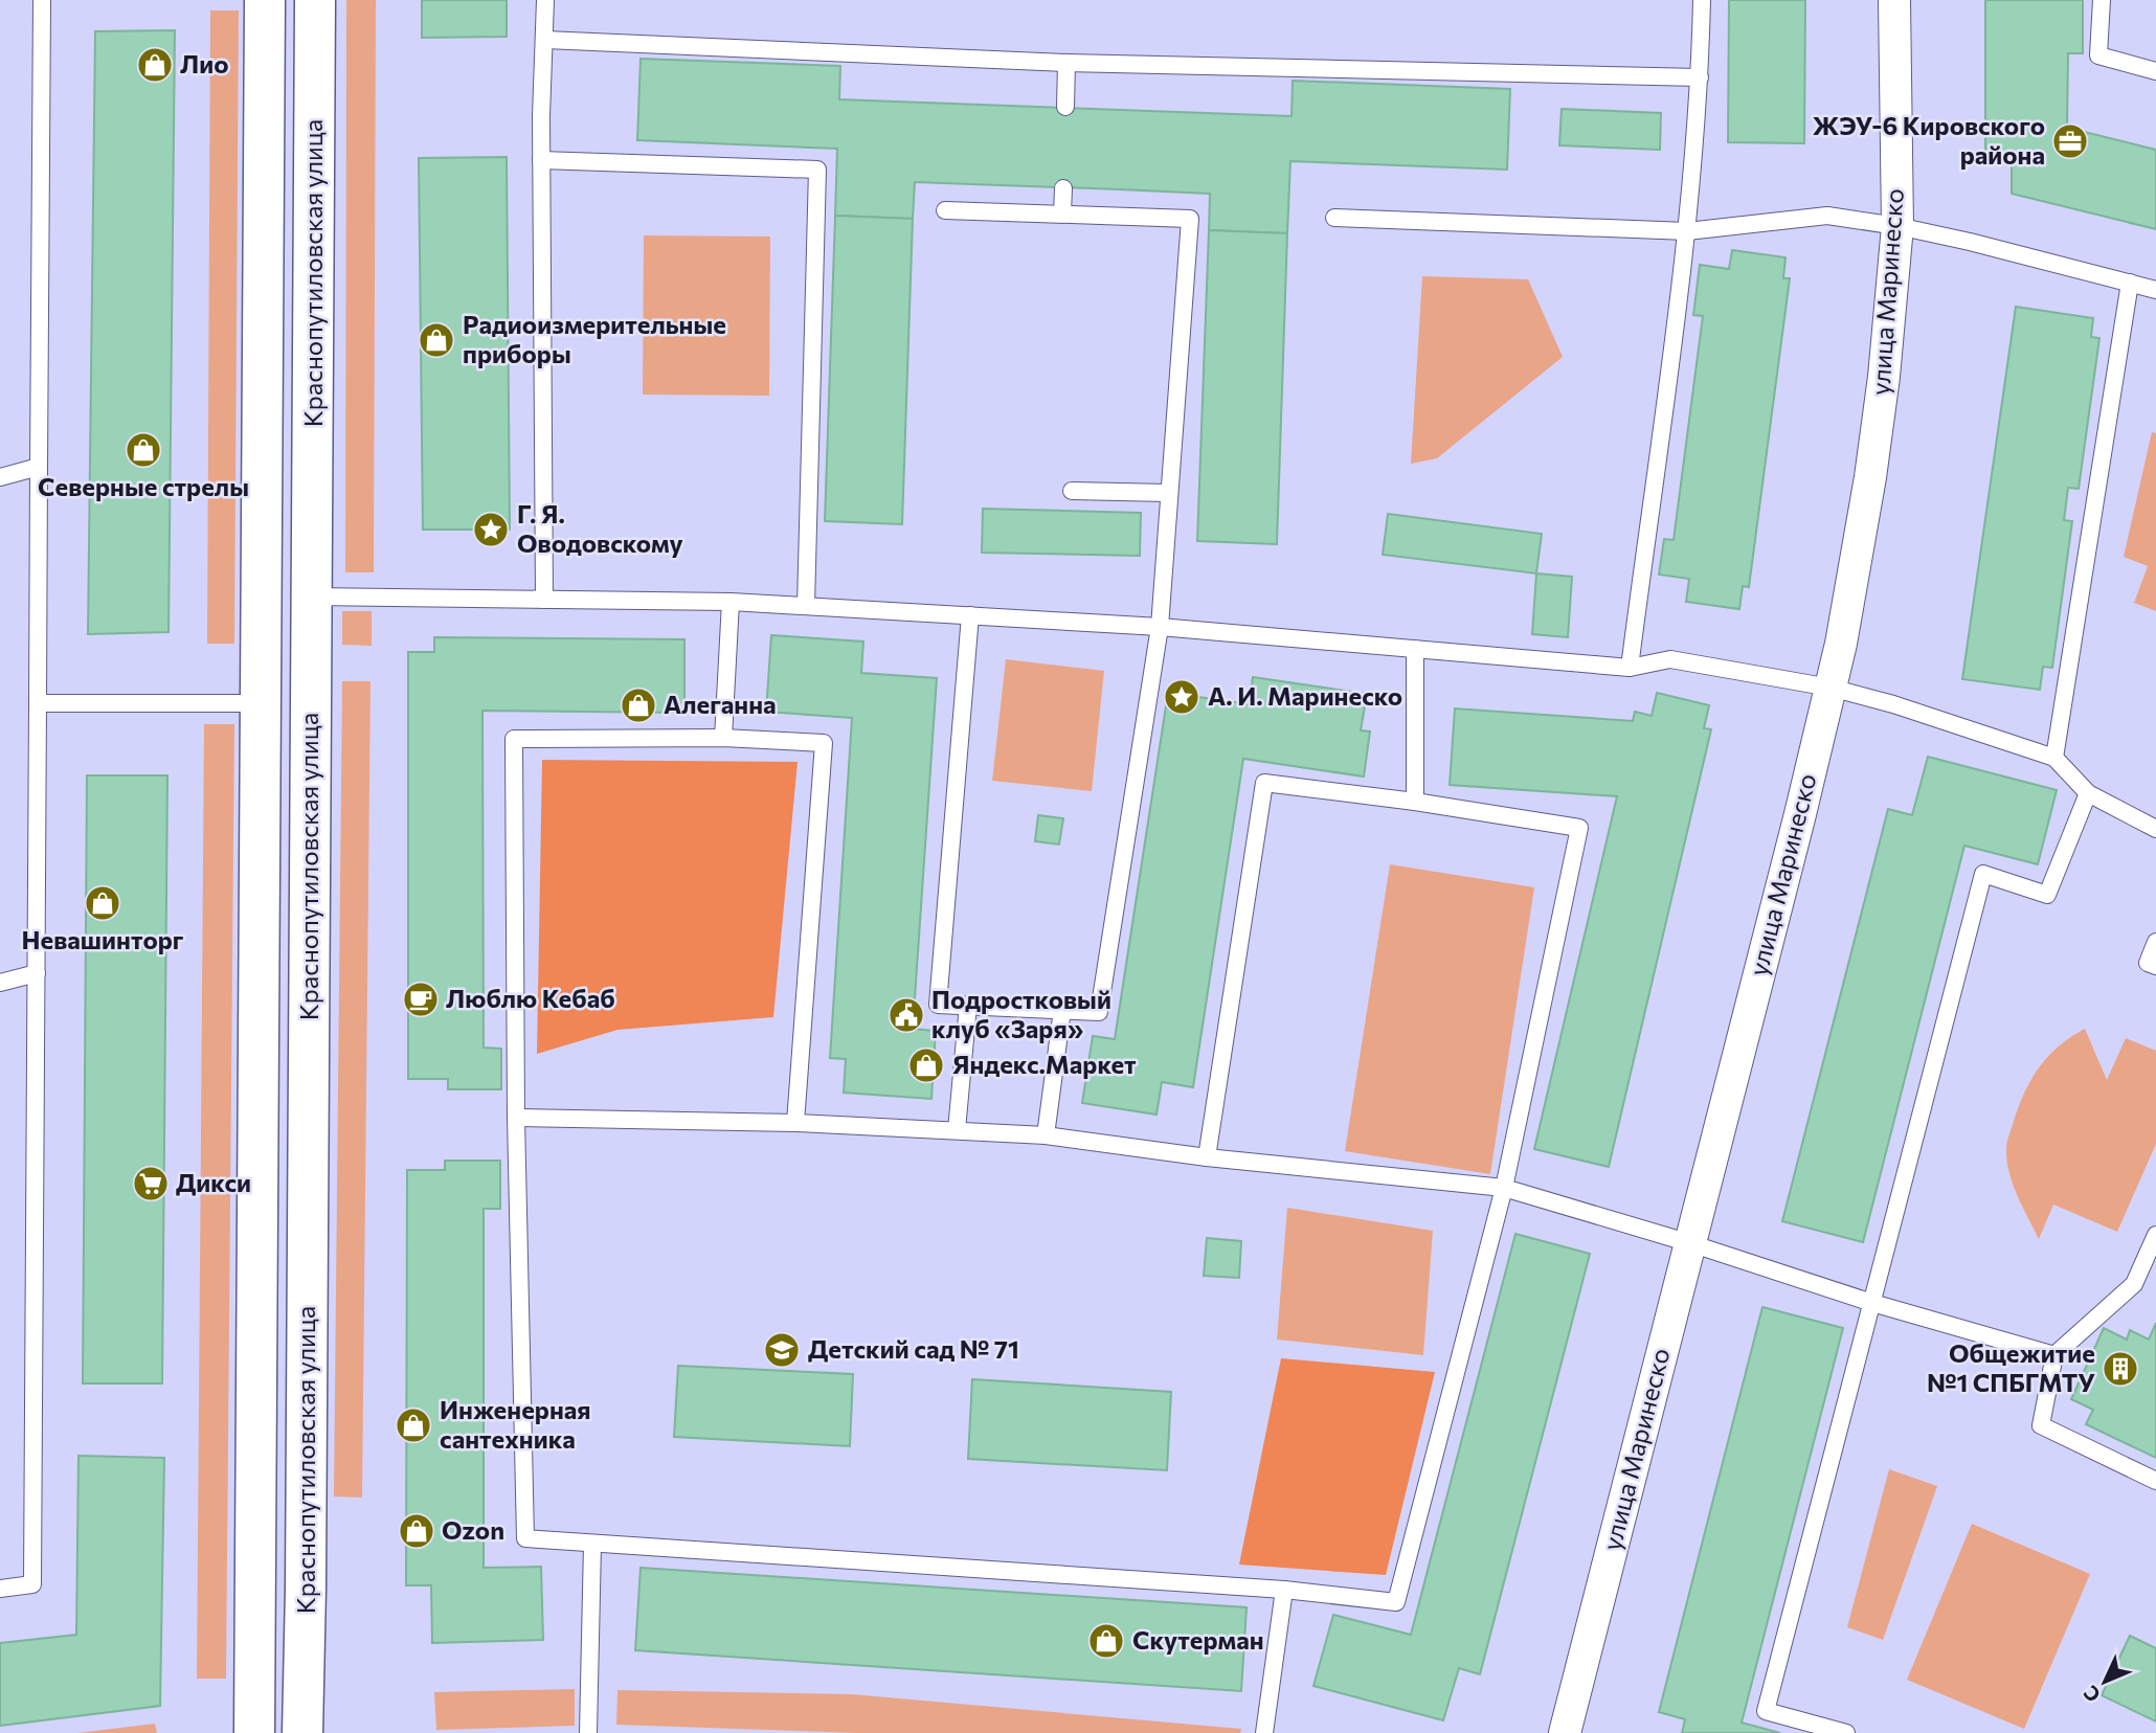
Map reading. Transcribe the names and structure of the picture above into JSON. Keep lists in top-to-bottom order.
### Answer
{
  "streets": {
    "main road": ["Краснопутиловская улица"],
    "street": ["улица Маринеско"]
  },
  "places": {
    "shop": [
      "Лио",
      "Радиоизмерительные приборы",
      "Северные стрелы",
      "Алеганна",
      "Невашинторг",
      "Яндекс.Маркет",
      "Инженерная сантехника",
      "Ozon",
      "Скутерман"
    ],
    "office": ["ЖЭУ-6 Кировского района"],
    "place": ["Г. Я. Оводовскому", "А. И. Маринеско"],
    "cafe": ["Люблю Кебаб"],
    "public building": ["Подростковый клуб «Заря»"],
    "supermarket": ["Дикси"],
    "school or university": ["Детский сад № 71"],
    "building": ["Общежитие №1 СПБГМТУ"]
  },
  "north": "bottom left"
}
